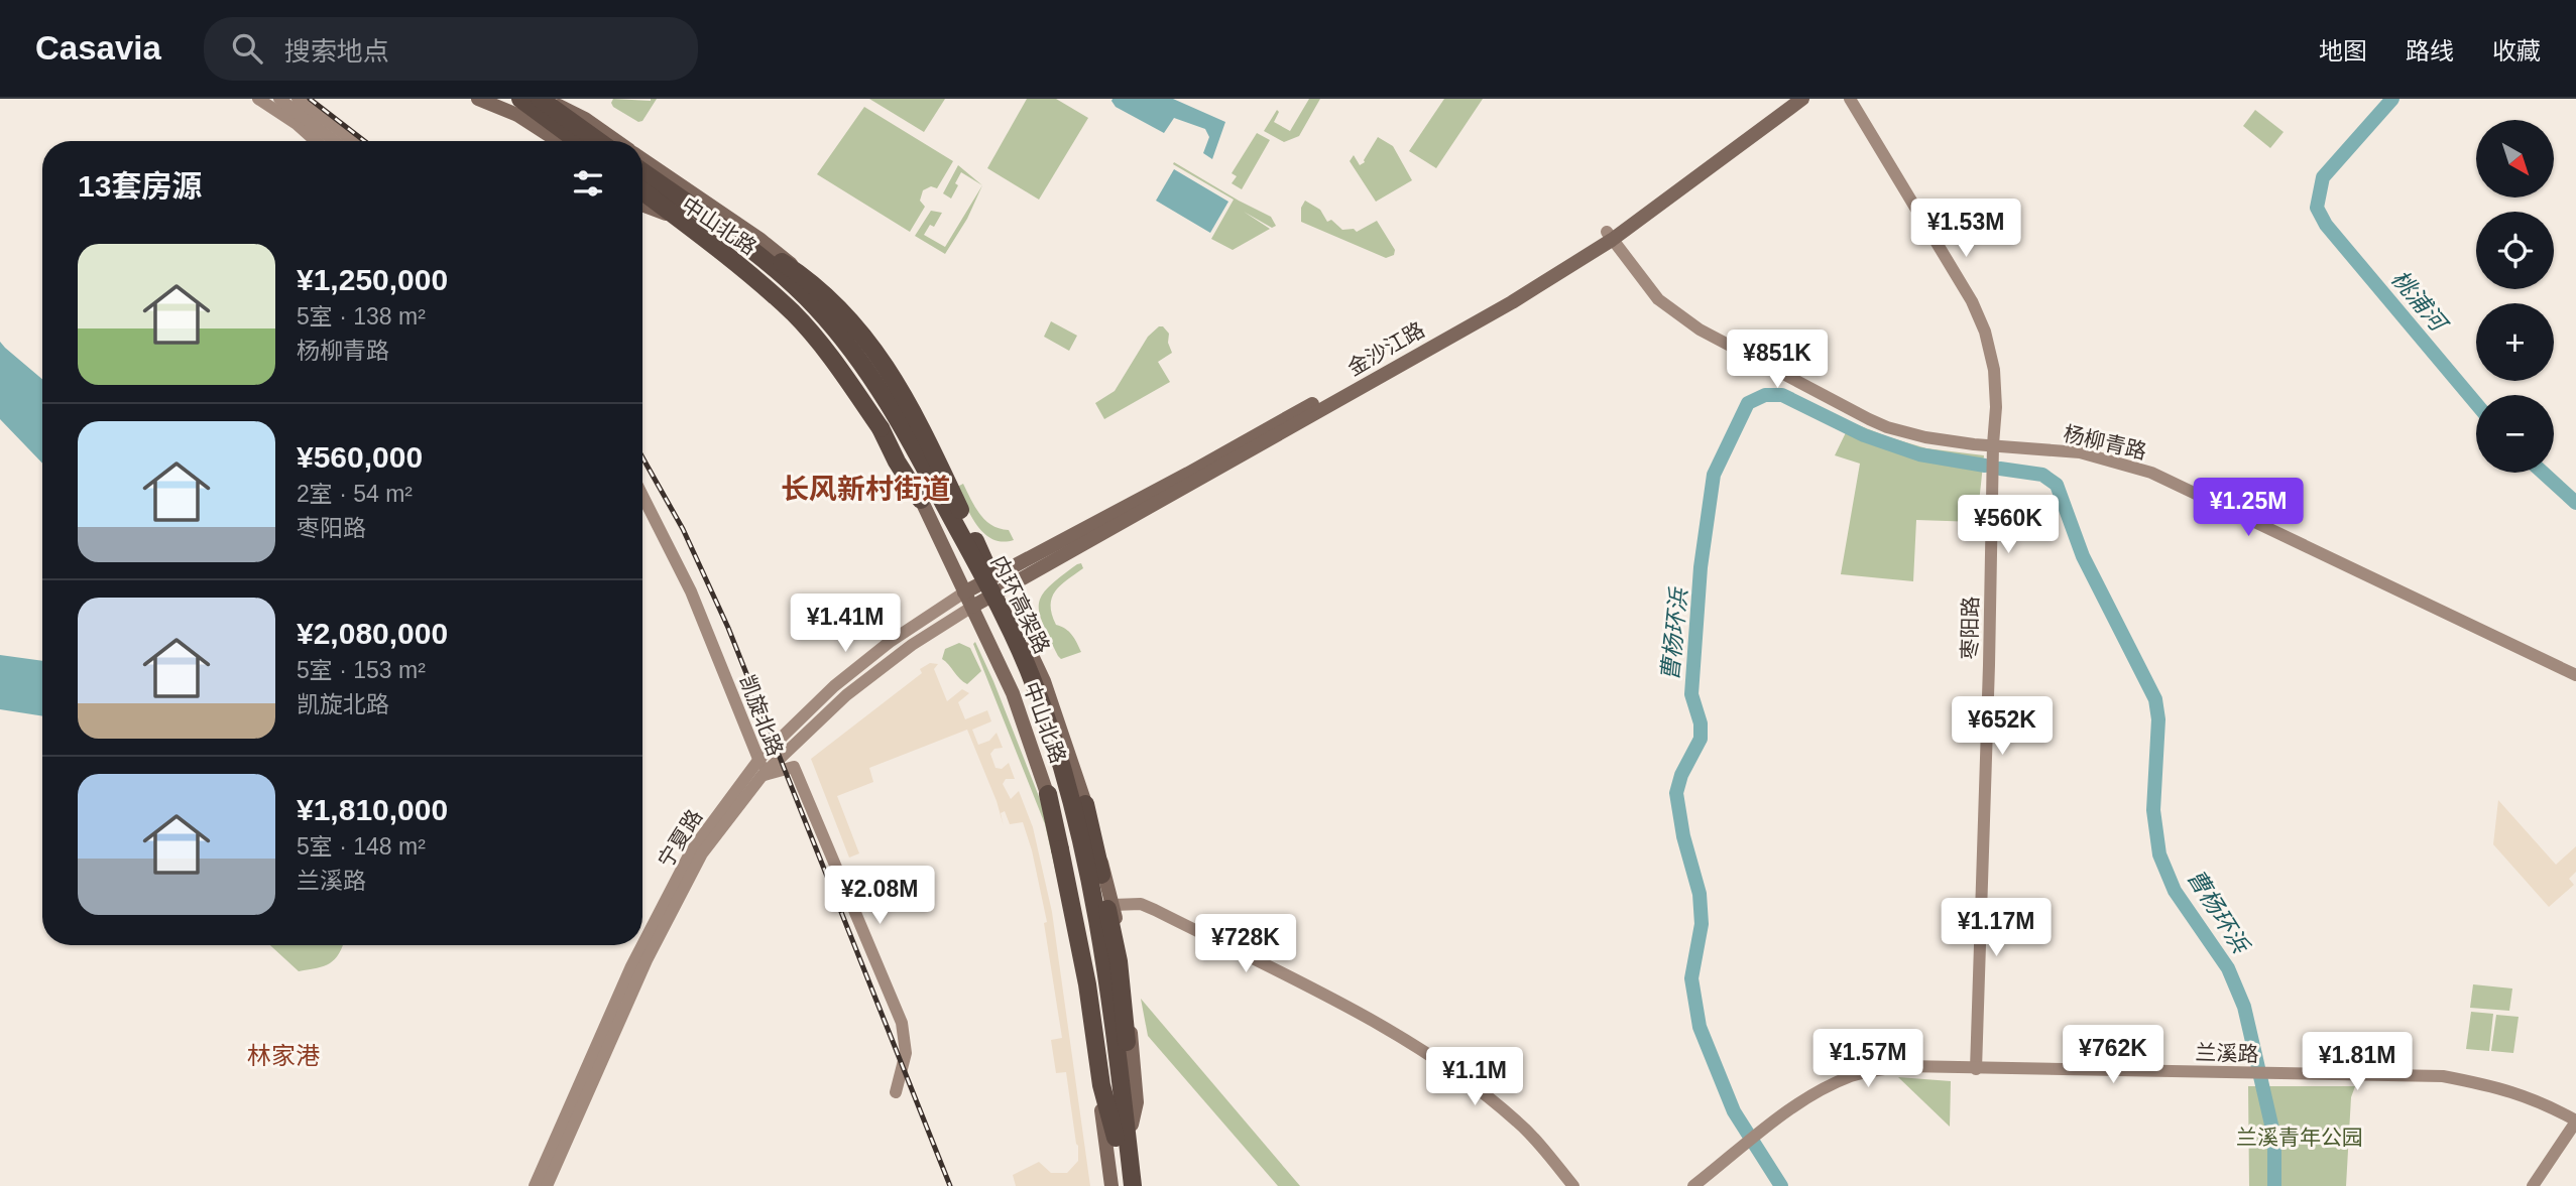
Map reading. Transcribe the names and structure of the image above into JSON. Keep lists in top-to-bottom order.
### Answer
{
  "streets": {
    "highway": ["内环高架路"],
    "main road": ["中山北路", "金沙江路"],
    "street": [
      "杨柳青路",
      "枣阳路",
      "凯旋北路",
      "宁夏路",
      "兰溪路"
    ]
  },
  "crossings": [
    ["中山北路", "金沙江路"],
    ["中山北路", "内环高架路"],
    ["中山北路", "宁夏路"],
    ["金沙江路", "杨柳青路"],
    ["金沙江路", "宁夏路"],
    ["杨柳青路", "枣阳路"],
    ["枣阳路", "兰溪路"],
    ["凯旋北路", "宁夏路"]
  ],
  "districts": ["长风新村街道", "林家港"],
  "water": ["桃浦河", "曹杨环浜"],
  "parks": ["兰溪青年公园"],
  "north": "bottom right",
  "page": {
    "header": "Casavia",
    "search": "搜索地点",
    "nav": ["地图", "路线", "收藏"],
    "map_buttons": ["+", "−"],
    "heading": "13套房源",
    "price": [
      "¥1.53M",
      "¥851K",
      "¥1.25M",
      "¥560K",
      "¥1.41M",
      "¥652K",
      "¥2.08M",
      "¥1.17M",
      "¥728K",
      "¥762K",
      "¥1.57M",
      "¥1.81M",
      "¥1.1M"
    ],
    "list": [
      {
        "name": "¥1,250,000",
        "note": "5室 · 138 m² · 杨柳青路"
      },
      {
        "name": "¥560,000",
        "note": "2室 · 54 m² · 枣阳路"
      },
      {
        "name": "¥2,080,000",
        "note": "5室 · 153 m² · 凯旋北路"
      },
      {
        "name": "¥1,810,000",
        "note": "5室 · 148 m² · 兰溪路"
      }
    ]
  }
}
